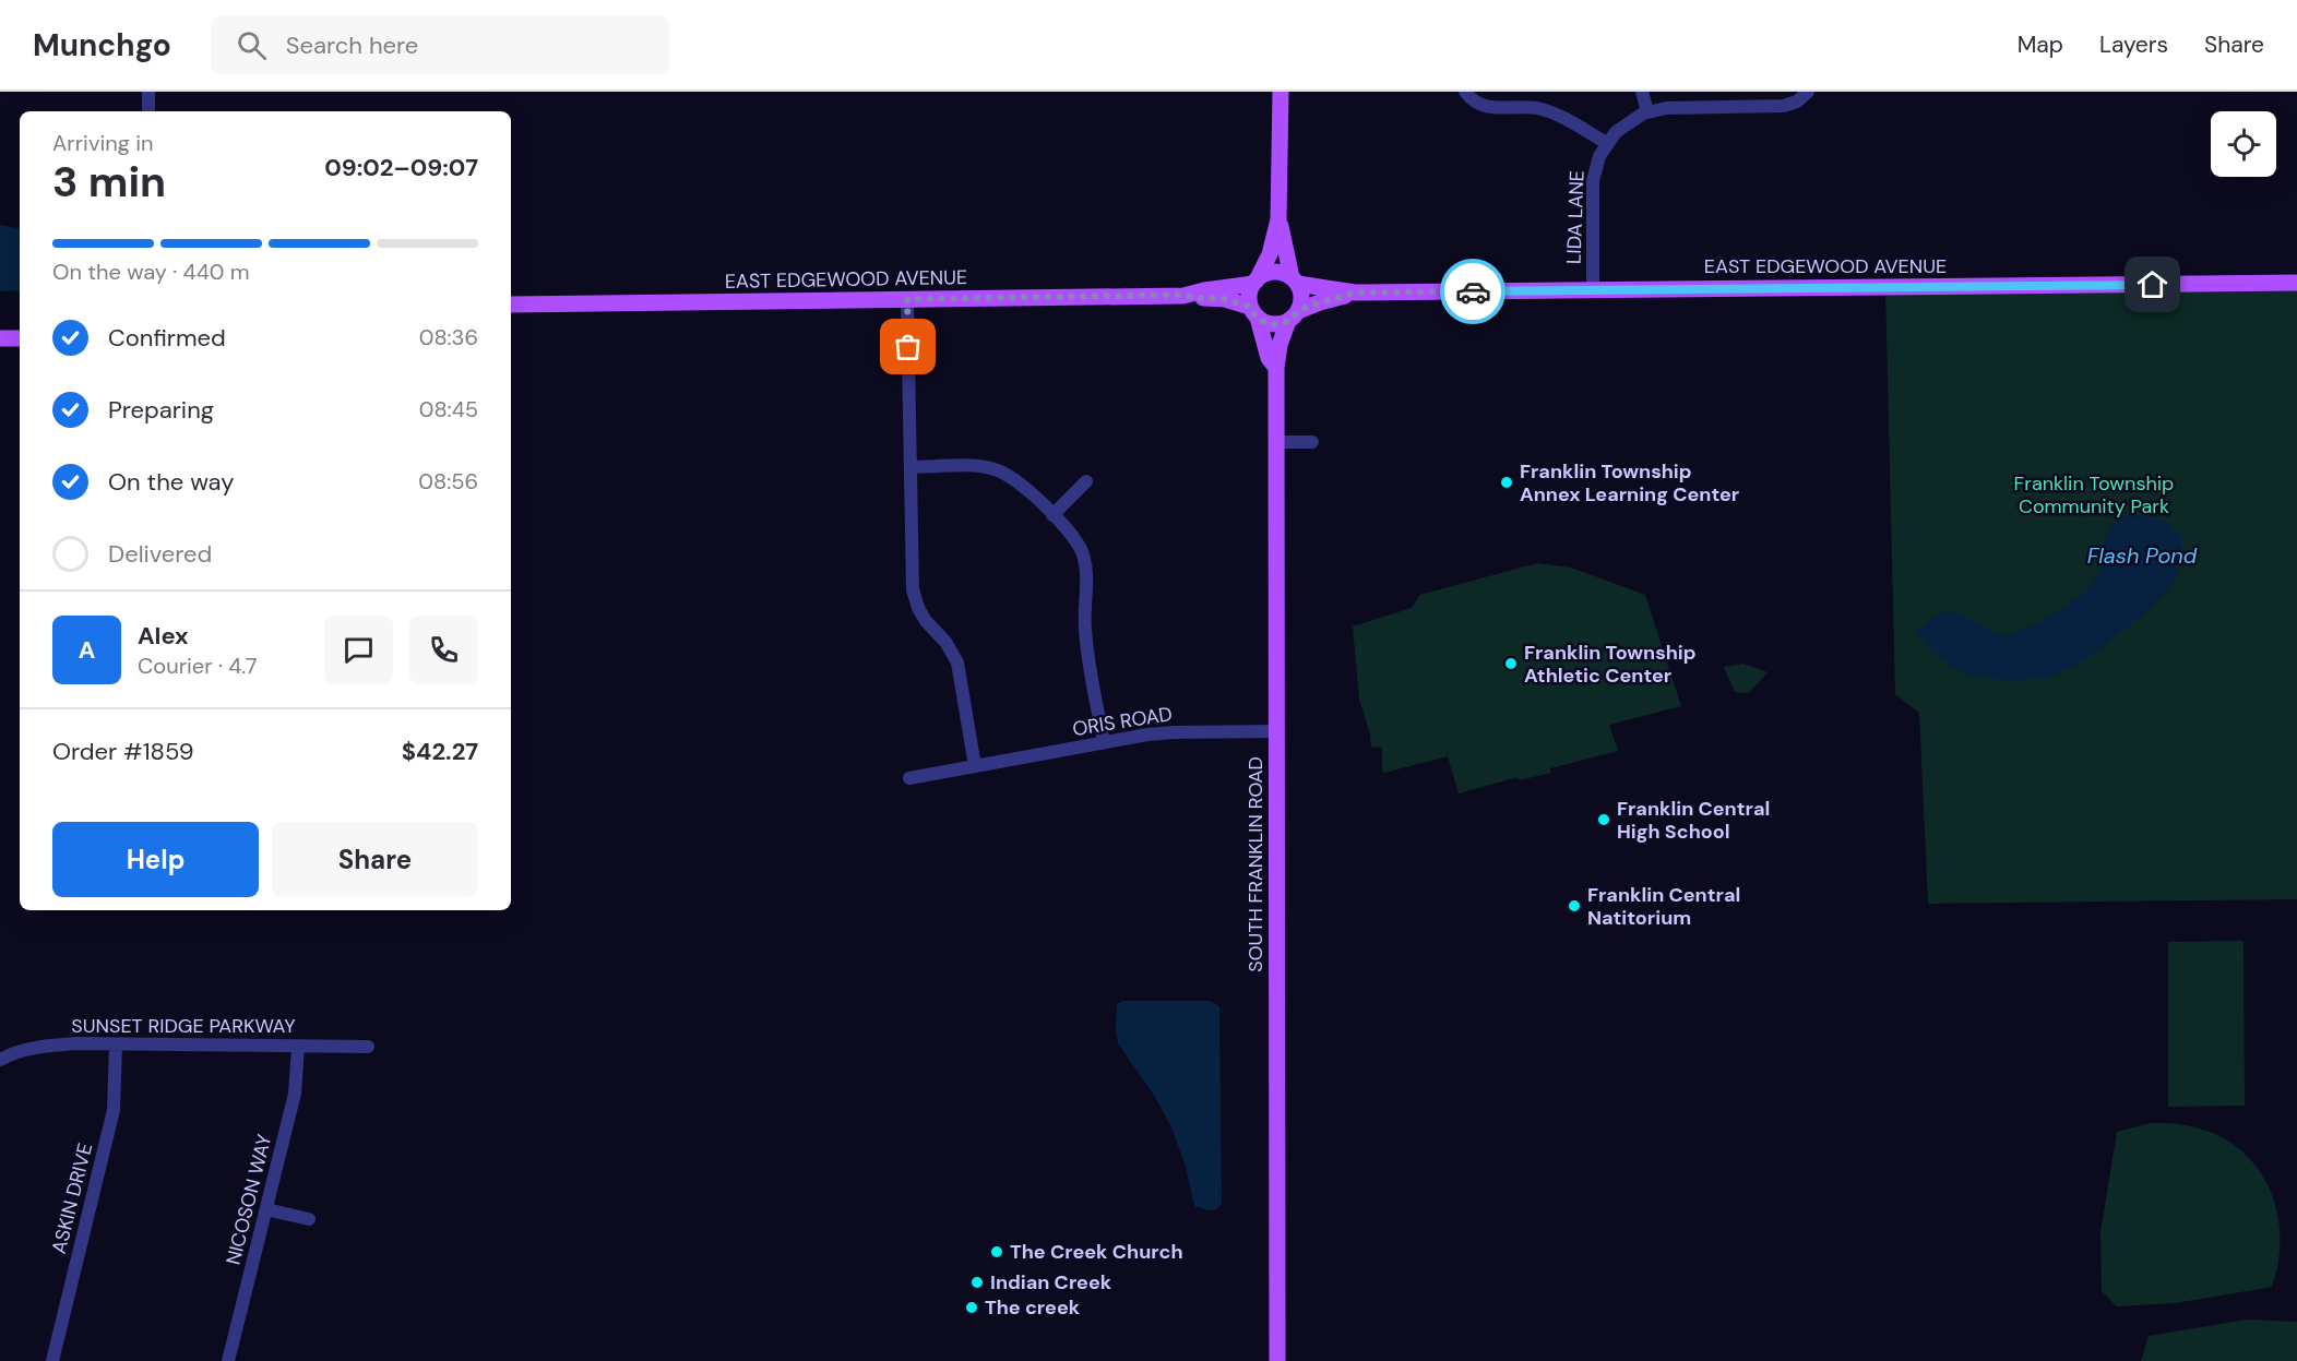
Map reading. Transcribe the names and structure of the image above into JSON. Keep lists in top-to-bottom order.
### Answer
{
  "streets": {
    "main road": ["EAST EDGEWOOD AVENUE", "SOUTH FRANKLIN ROAD"],
    "street": [
      "LIDA LANE",
      "ORIS ROAD",
      "SUNSET RIDGE PARKWAY",
      "ASKIN DRIVE",
      "NICOSON WAY"
    ]
  },
  "crossings": [
    ["LIDA LANE", "EAST EDGEWOOD AVENUE"],
    ["ORIS ROAD", "SOUTH FRANKLIN ROAD"],
    ["SUNSET RIDGE PARKWAY", "ASKIN DRIVE"],
    ["SUNSET RIDGE PARKWAY", "NICOSON WAY"]
  ],
  "water": ["Flash Pond"],
  "parks": ["Franklin Township Community Park"],
  "places": [
    "Franklin Township Annex Learning Center",
    "Franklin Township Athletic Center",
    "Franklin Central High School",
    "Franklin Central Natitorium",
    "The Creek Church",
    "Indian Creek",
    "The creek"
  ],
  "page": {
    "header": "Munchgo",
    "search": "Search here",
    "nav": ["Map", "Layers", "Share"],
    "heading": ["3 min", "Arriving in", "09:02–09:07"],
    "panel": [
      "Alex",
      "Courier · 4.7",
      "Order #1859",
      "$42.27"
    ],
    "bar": "On the way · 440 m",
    "list": [
      ["Confirmed", "08:36"],
      ["Preparing", "08:45"],
      ["On the way", "08:56"],
      "Delivered"
    ],
    "round": "A",
    "buttons": ["Help", "Share"]
  }
}
